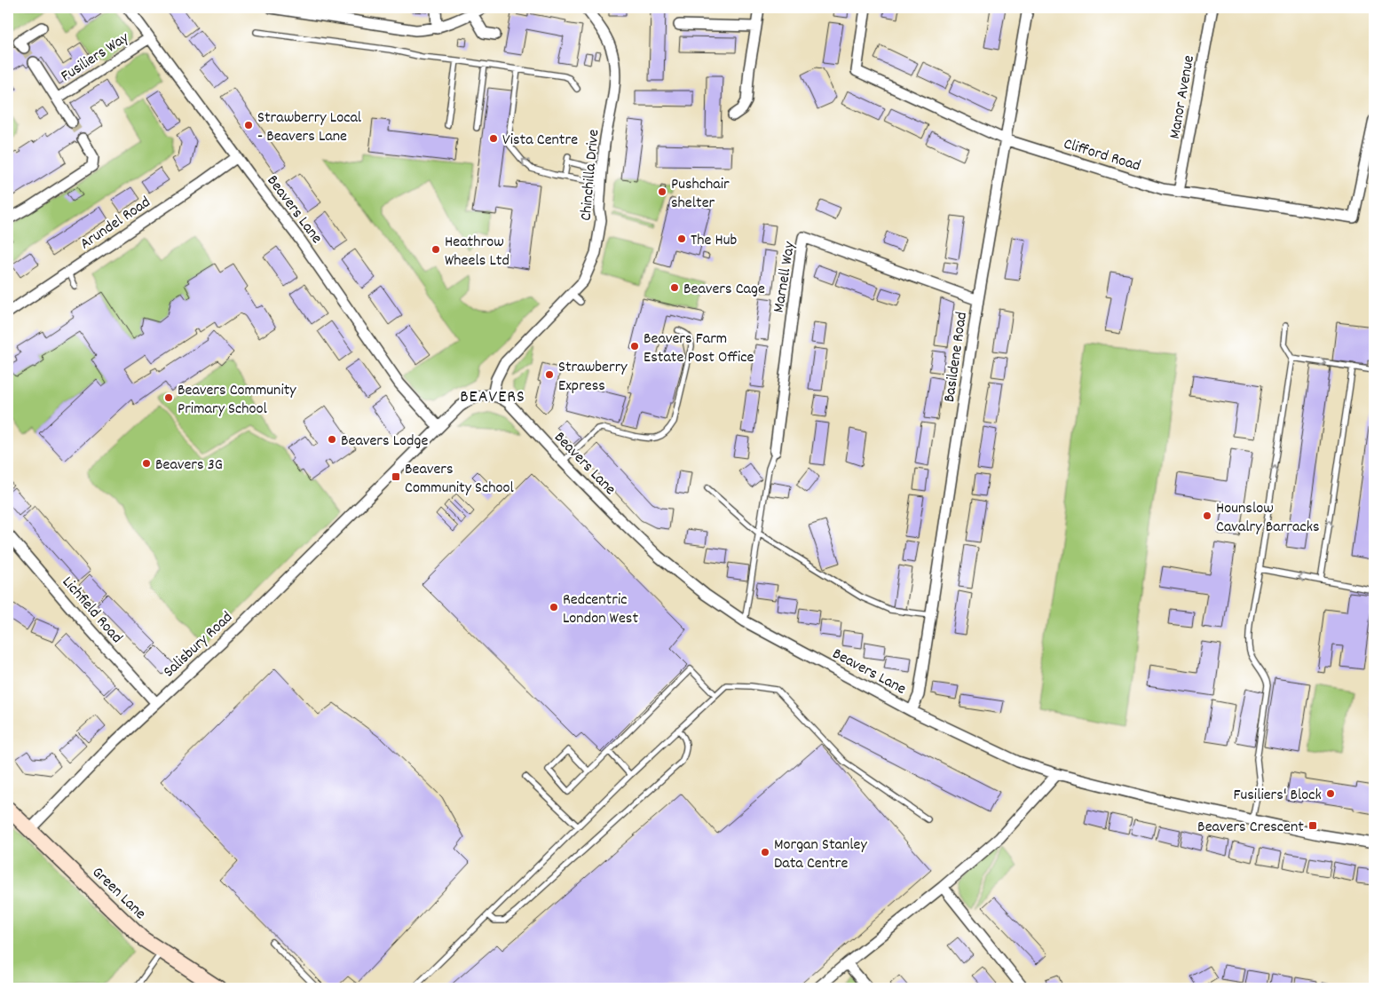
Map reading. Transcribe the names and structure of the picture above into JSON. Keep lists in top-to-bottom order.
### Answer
{
  "streets": {
    "street": [
      "Fusiliers Way",
      "Manor Avenue",
      "Clifford Road",
      "Chinchilla Drive",
      "Beavers Lane",
      "Arundel Road",
      "Marnell Way",
      "Basildene Road",
      "Lichfield Road",
      "Salisbury Road",
      "Green Lane"
    ]
  },
  "crossings": [
    ["Fusiliers Way", "Beavers Lane"],
    ["Manor Avenue", "Clifford Road"],
    ["Clifford Road", "Basildene Road"],
    ["Chinchilla Drive", "Beavers Lane"],
    ["Beavers Lane", "Arundel Road"],
    ["Beavers Lane", "Basildene Road"],
    ["Beavers Lane", "Salisbury Road"],
    ["Marnell Way", "Basildene Road"],
    ["Lichfield Road", "Salisbury Road"],
    ["Salisbury Road", "Green Lane"]
  ],
  "districts": ["BEAVERS"],
  "places": {
    "other": [
      "Strawberry Local - Beavers Lane",
      "Vista Centre",
      "Pushchair shelter",
      "The Hub",
      "Heathrow Wheels Ltd",
      "Beavers Cage",
      "Beavers Farm Estate Post Office",
      "Strawberry Express",
      "Beavers Community Primary School",
      "Beavers Lodge",
      "Beavers 3G",
      "Hounslow Cavalry Barracks",
      "Redcentric London West",
      "Fusiliers' Block",
      "Morgan Stanley Data Centre"
    ],
    "transit": ["Beavers Community School", "Beavers Crescent"]
  }
}
